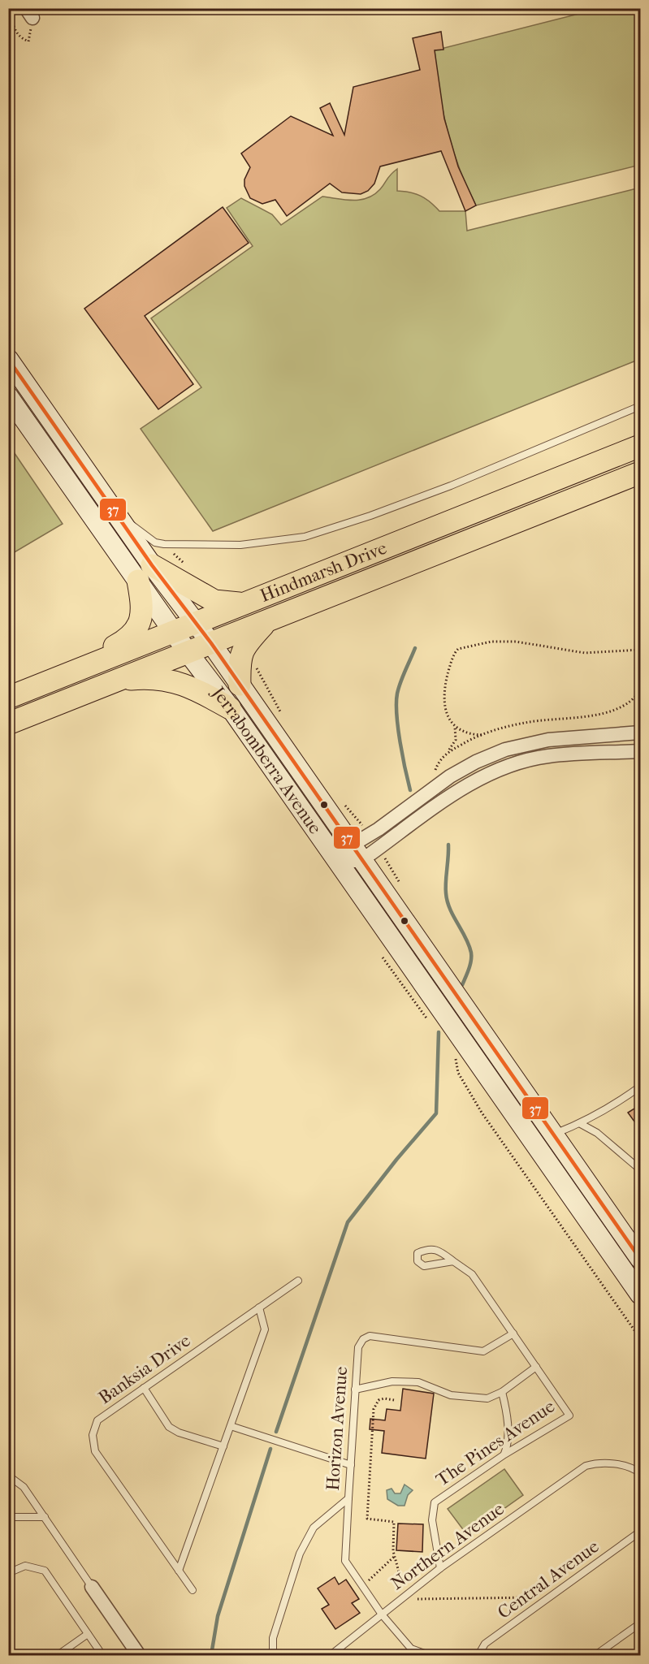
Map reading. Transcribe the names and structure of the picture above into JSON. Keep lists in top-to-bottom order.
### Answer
{
  "streets": {
    "main road": ["Hindmarsh Drive"],
    "street": ["Jerrabomberra Avenue"],
    "lane": [
      "Banksia Drive",
      "Horizon Avenue",
      "The Pines Avenue",
      "Northern Avenue",
      "Central Avenue"
    ]
  },
  "crossings": [
    ["Hindmarsh Drive", "Jerrabomberra Avenue"],
    ["Horizon Avenue", "The Pines Avenue"],
    ["The Pines Avenue", "Northern Avenue"]
  ],
  "lines": ["transit line 37"]
}
